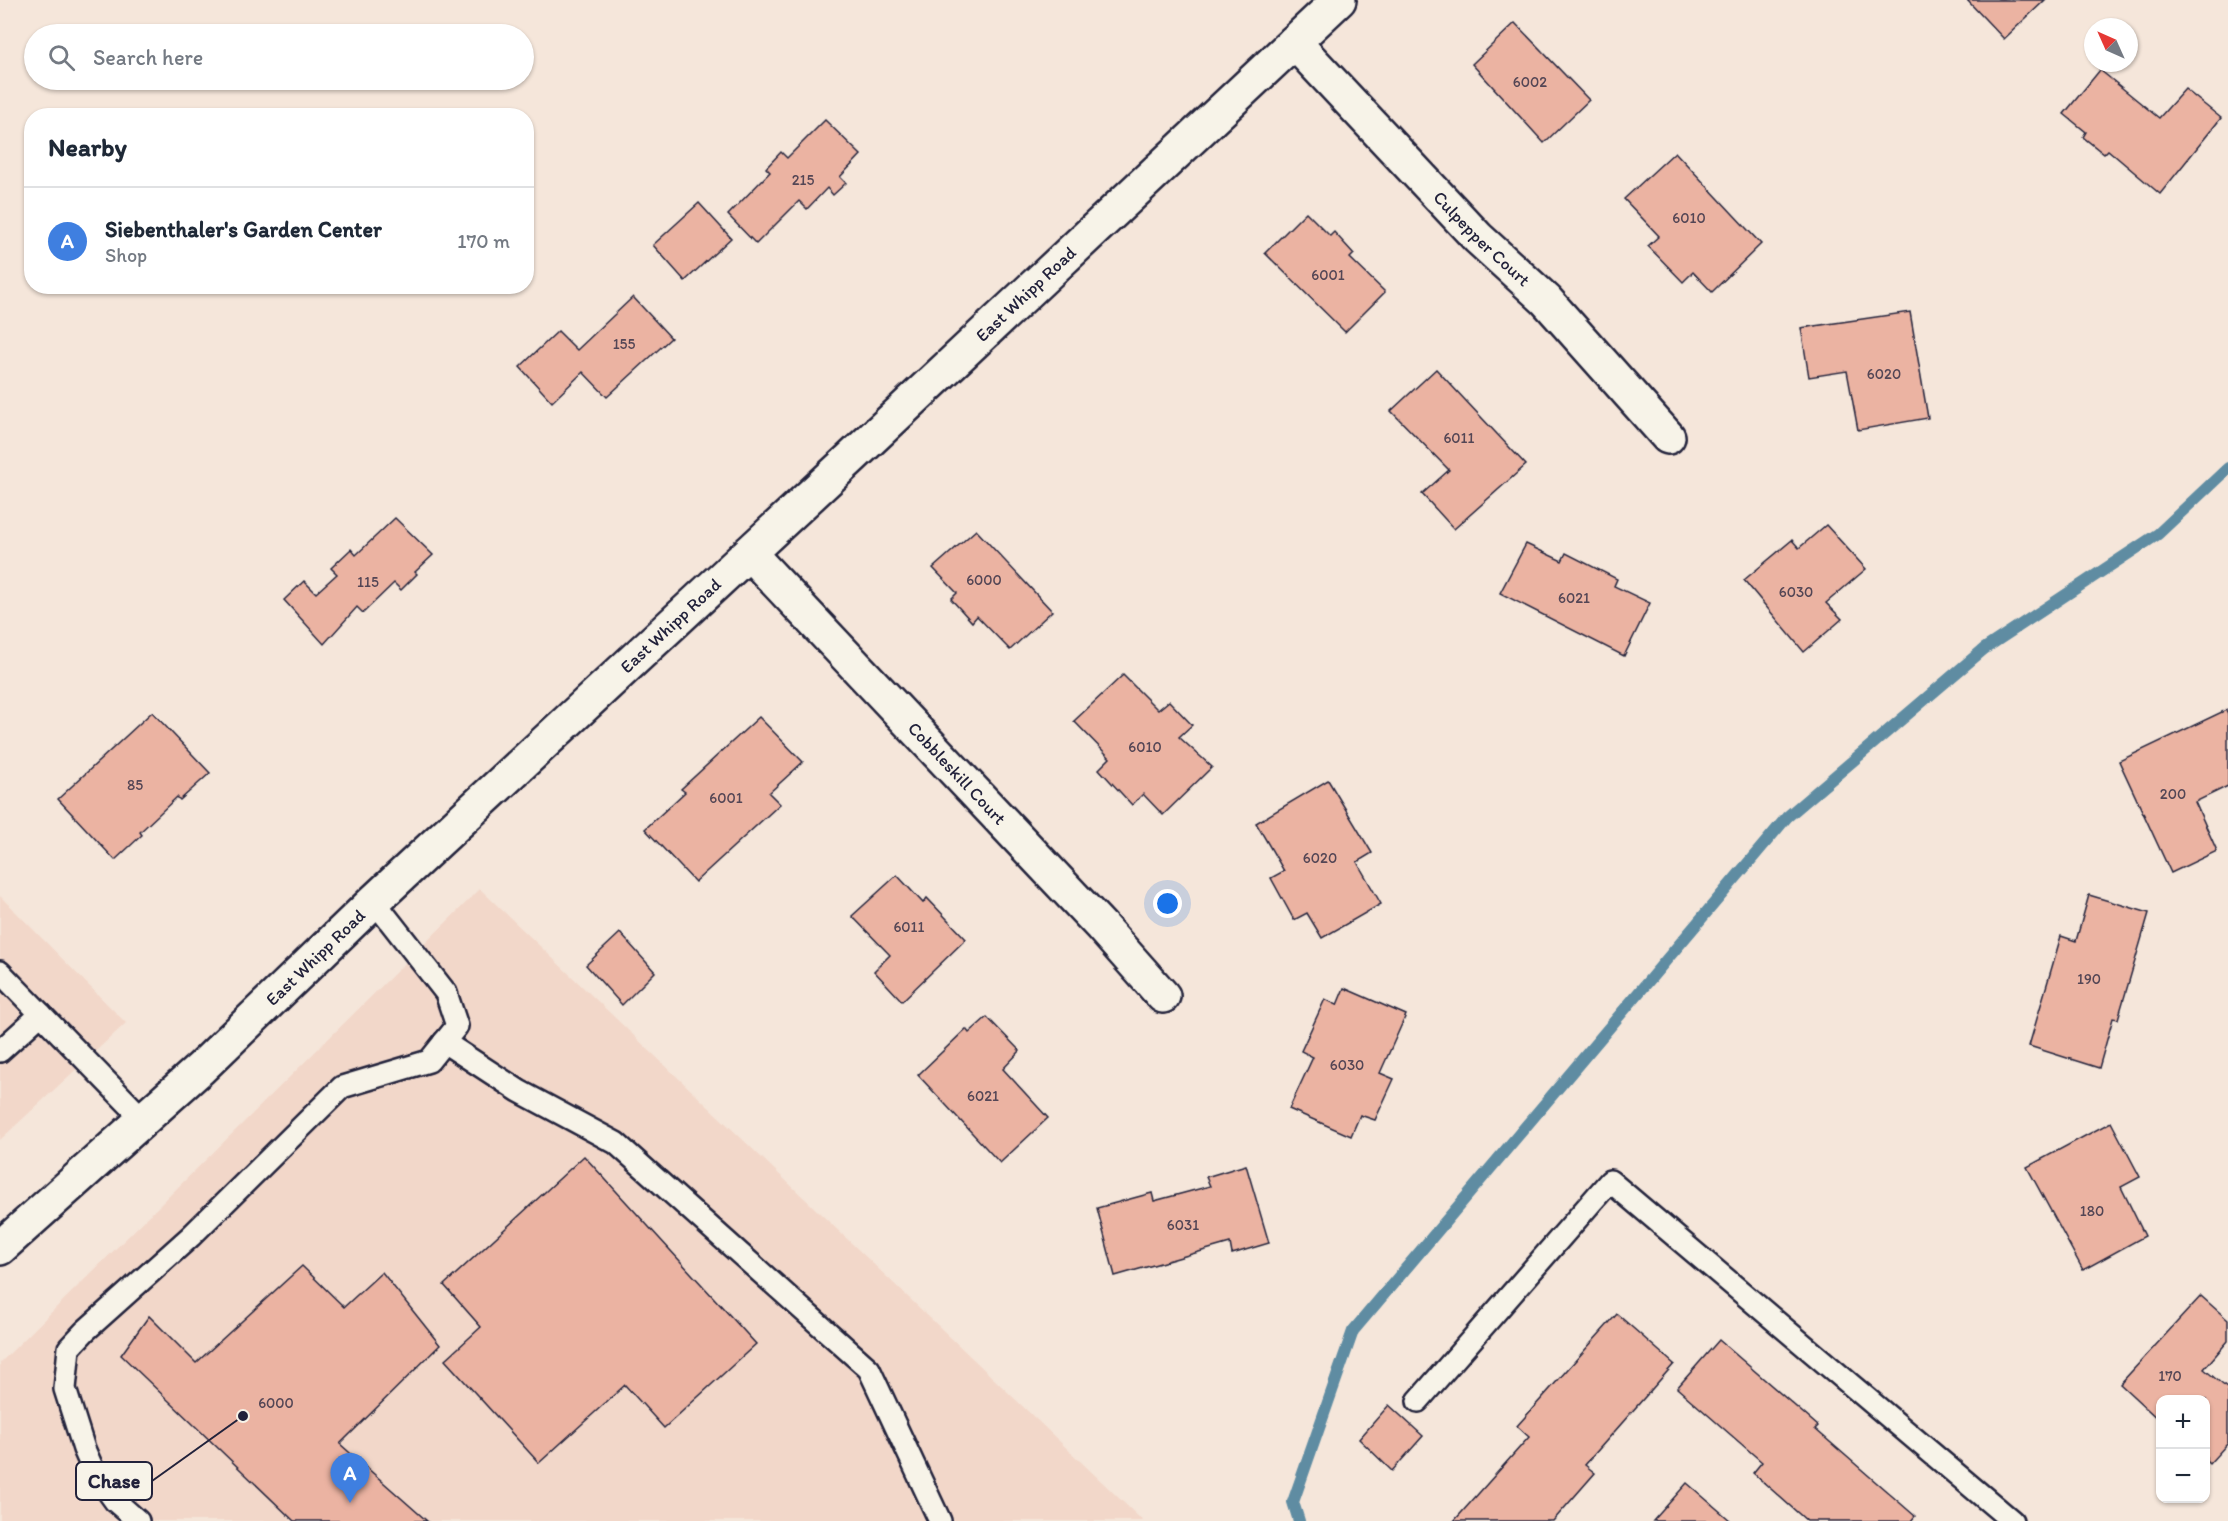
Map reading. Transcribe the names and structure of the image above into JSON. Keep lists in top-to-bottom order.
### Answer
{
  "streets": {
    "main road": ["Culpepper Court", "East Whipp Road", "Cobbleskill Court"]
  },
  "crossings": [
    ["Culpepper Court", "East Whipp Road"],
    ["East Whipp Road", "Cobbleskill Court"]
  ],
  "places": ["Chase"],
  "house_numbers": [
    "6002",
    "215",
    "6010",
    "6001",
    "155",
    "6020",
    "6011",
    "6000",
    "115",
    "6030",
    "6021",
    "6010",
    "85",
    "200",
    "6001",
    "6020",
    "6011",
    "190",
    "6030",
    "6021",
    "180",
    "6031",
    "170",
    "6000"
  ],
  "north": "top left",
  "page": {
    "search": "Search here",
    "heading": "Nearby",
    "list": [
      {
        "mark": "A",
        "name": "Siebenthaler's Garden Center",
        "note": "Shop",
        "value": "170 m"
      }
    ],
    "map_buttons": ["+", "−"],
    "pins": "A"
  }
}
